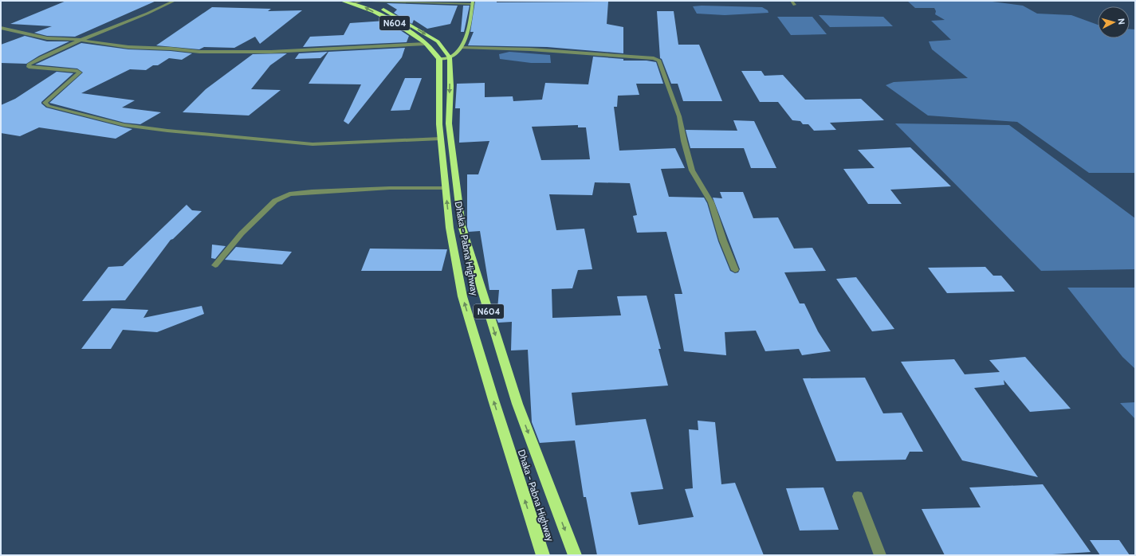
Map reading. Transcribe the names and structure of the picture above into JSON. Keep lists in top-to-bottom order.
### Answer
{
  "streets": {
    "highway": ["N604", "Dhaka - Pabna Highway"]
  },
  "crossings": [
    ["N604", "Dhaka - Pabna Highway"]
  ],
  "north": "right"
}
